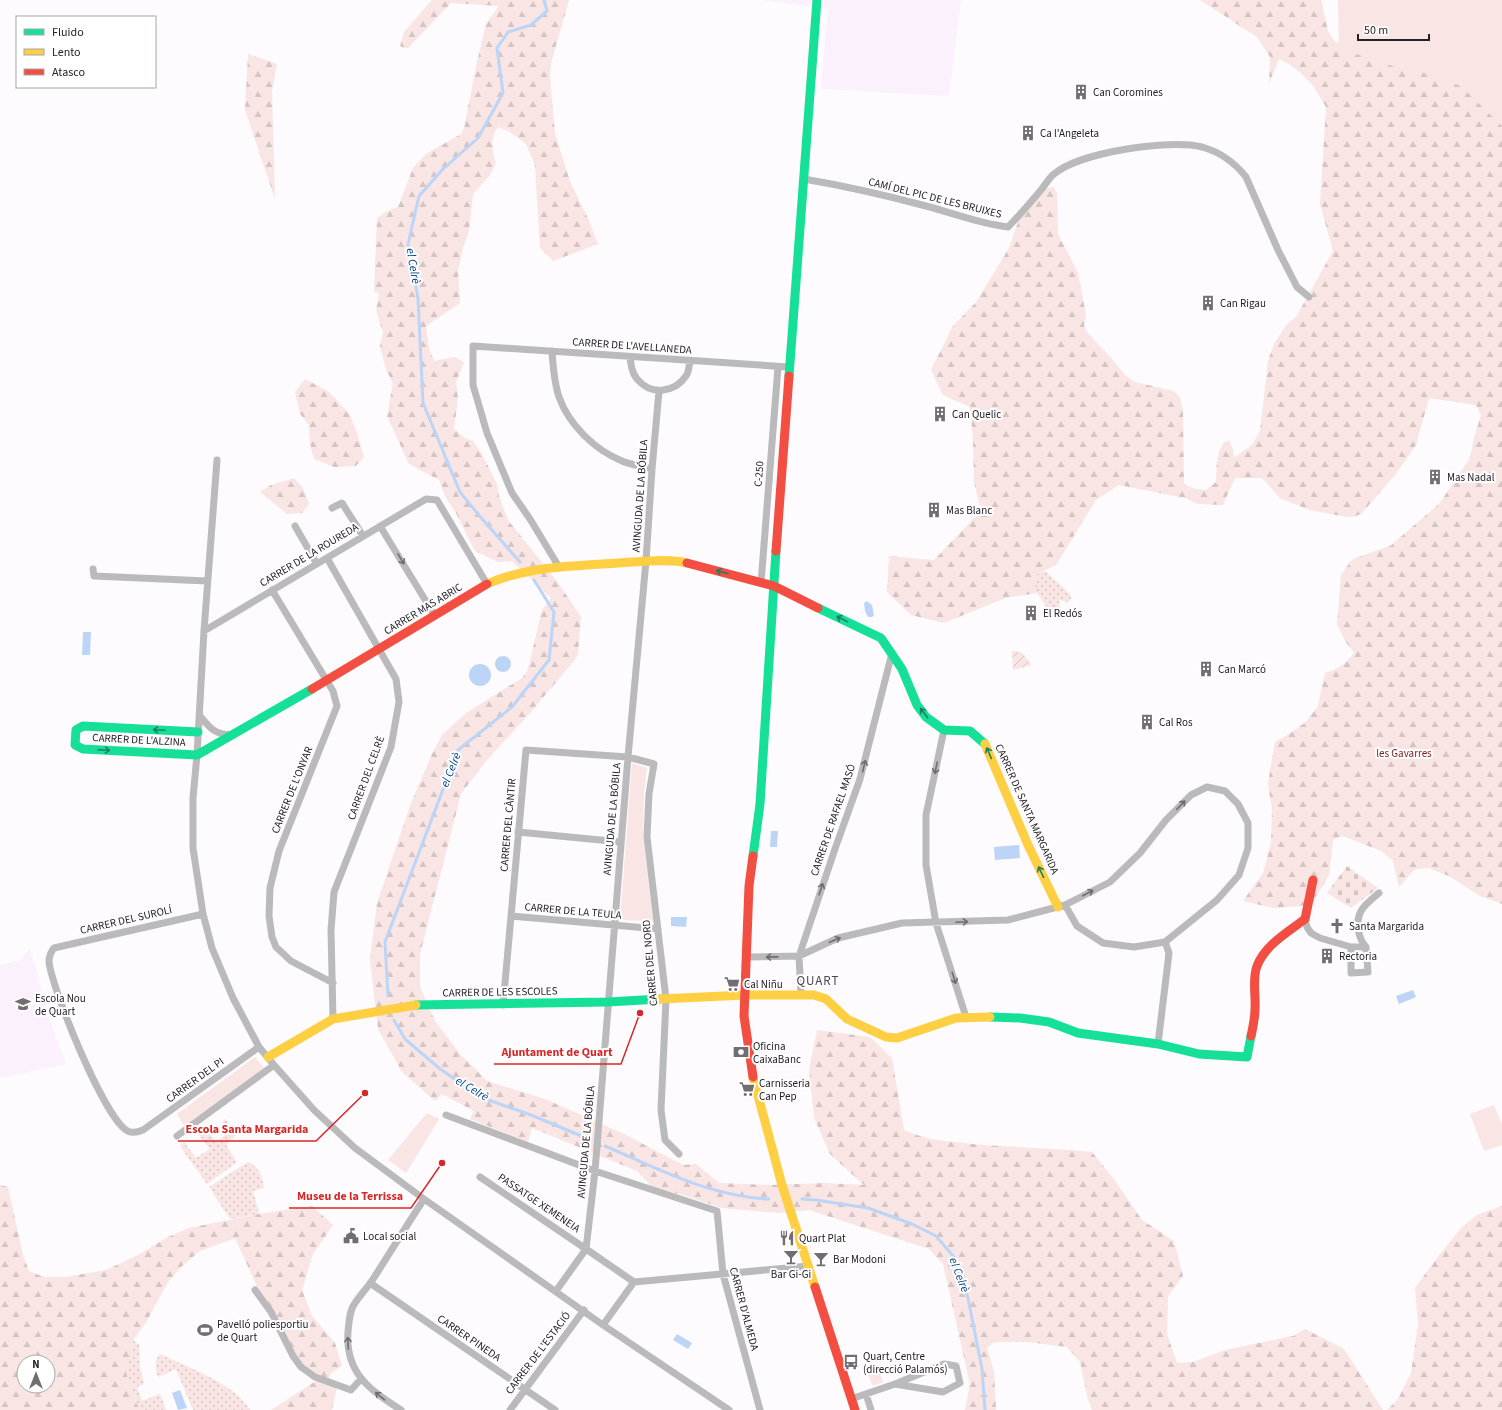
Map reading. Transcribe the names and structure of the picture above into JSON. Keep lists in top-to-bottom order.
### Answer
{
  "streets": {
    "street": [
      "CAMÍ DEL PIC DE LES BRUIXES",
      "CARRER DE L'AVELLANEDA",
      "C-250",
      "AVINGUDA DE LA BÓBILA",
      "CARRER DE LA ROUREDA",
      "CARRER MAS ABRIC",
      "CARRER DE L'ALZINA",
      "CARRER DEL CELRÈ",
      "CARRER DE L'ONYAR",
      "CARRER DE SANTA MARGARIDA",
      "CARRER DE RAFAEL MASÓ",
      "CARRER DEL CÀNTIR",
      "CARRER DE LA TEULA",
      "CARRER DEL SUROLÍ",
      "CARRER DEL NORD",
      "CARRER DE LES ESCOLES",
      "CARRER DEL PI",
      "PASSATGE XEMENEIA",
      "CARRER D'ALMEDA",
      "CARRER PINEDA",
      "CARRER DE L'ESTACIÓ"
    ]
  },
  "crossings": [
    ["CAMÍ DEL PIC DE LES BRUIXES", "C-250"],
    ["CARRER DE L'AVELLANEDA", "C-250"],
    ["CARRER DE L'AVELLANEDA", "CARRER MAS ABRIC"],
    ["C-250", "CARRER DE LES ESCOLES"],
    ["AVINGUDA DE LA BÓBILA", "CARRER MAS ABRIC"],
    ["AVINGUDA DE LA BÓBILA", "CARRER DEL CÀNTIR"],
    ["AVINGUDA DE LA BÓBILA", "CARRER DE LA TEULA"],
    ["AVINGUDA DE LA BÓBILA", "CARRER DEL NORD"],
    ["AVINGUDA DE LA BÓBILA", "CARRER DE LES ESCOLES"],
    ["AVINGUDA DE LA BÓBILA", "PASSATGE XEMENEIA"],
    ["AVINGUDA DE LA BÓBILA", "CARRER D'ALMEDA"],
    ["CARRER DE LA ROUREDA", "CARRER MAS ABRIC"],
    ["CARRER DE LA ROUREDA", "CARRER DEL CELRÈ"],
    ["CARRER DE LA ROUREDA", "CARRER DE L'ONYAR"],
    ["CARRER MAS ABRIC", "CARRER DE L'ALZINA"],
    ["CARRER MAS ABRIC", "CARRER DEL CELRÈ"],
    ["CARRER MAS ABRIC", "CARRER DE L'ONYAR"],
    ["CARRER DEL CELRÈ", "CARRER DE L'ONYAR"],
    ["CARRER DEL CELRÈ", "CARRER DE LES ESCOLES"],
    ["CARRER DE RAFAEL MASÓ", "CARRER DE LES ESCOLES"],
    ["CARRER DEL CÀNTIR", "CARRER DE LA TEULA"],
    ["CARRER DEL CÀNTIR", "CARRER DEL NORD"],
    ["CARRER DEL CÀNTIR", "CARRER DE LES ESCOLES"],
    ["CARRER DE LA TEULA", "CARRER DEL NORD"],
    ["CARRER DEL SUROLÍ", "CARRER DEL PI"],
    ["CARRER DEL NORD", "CARRER DE LES ESCOLES"],
    ["CARRER PINEDA", "CARRER DE L'ESTACIÓ"]
  ],
  "one_way": ["CARRER DE SANTA MARGARIDA", "CARRER DE RAFAEL MASÓ"],
  "districts": ["QUART"],
  "water": ["el Celrè"],
  "parks": ["les Gavarres"],
  "places": {
    "building": [
      "Can Coromines",
      "Ca l'Angeleta",
      "Can Rigau",
      "Can Quelic",
      "Mas Nadal",
      "Mas Blanc",
      "El Redós",
      "Can Marcó",
      "Cal Ros",
      "Rectoria"
    ],
    "church": ["Santa Margarida"],
    "supermarket": ["Cal Niñu", "Carnisseria Can Pep"],
    "school or university": ["Escola Nou de Quart"],
    "other": ["Ajuntament de Quart", "Escola Santa Margarida", "Museu de la Terrissa"],
    "bank": ["Oficina CaixaBanc"],
    "public building": ["Local social"],
    "restaurant": ["Quart Plat"],
    "bar": ["Bar Gi-Gi", "Bar Modoni"],
    "sports": ["Pavelló poliesportiu de Quart"],
    "bus stop": ["Quart, Centre (direcció Palamós)"]
  },
  "legend": ["Fluido", "Lento", "Atasco"],
  "scale_bar": "50 m",
  "north": "top"
}
